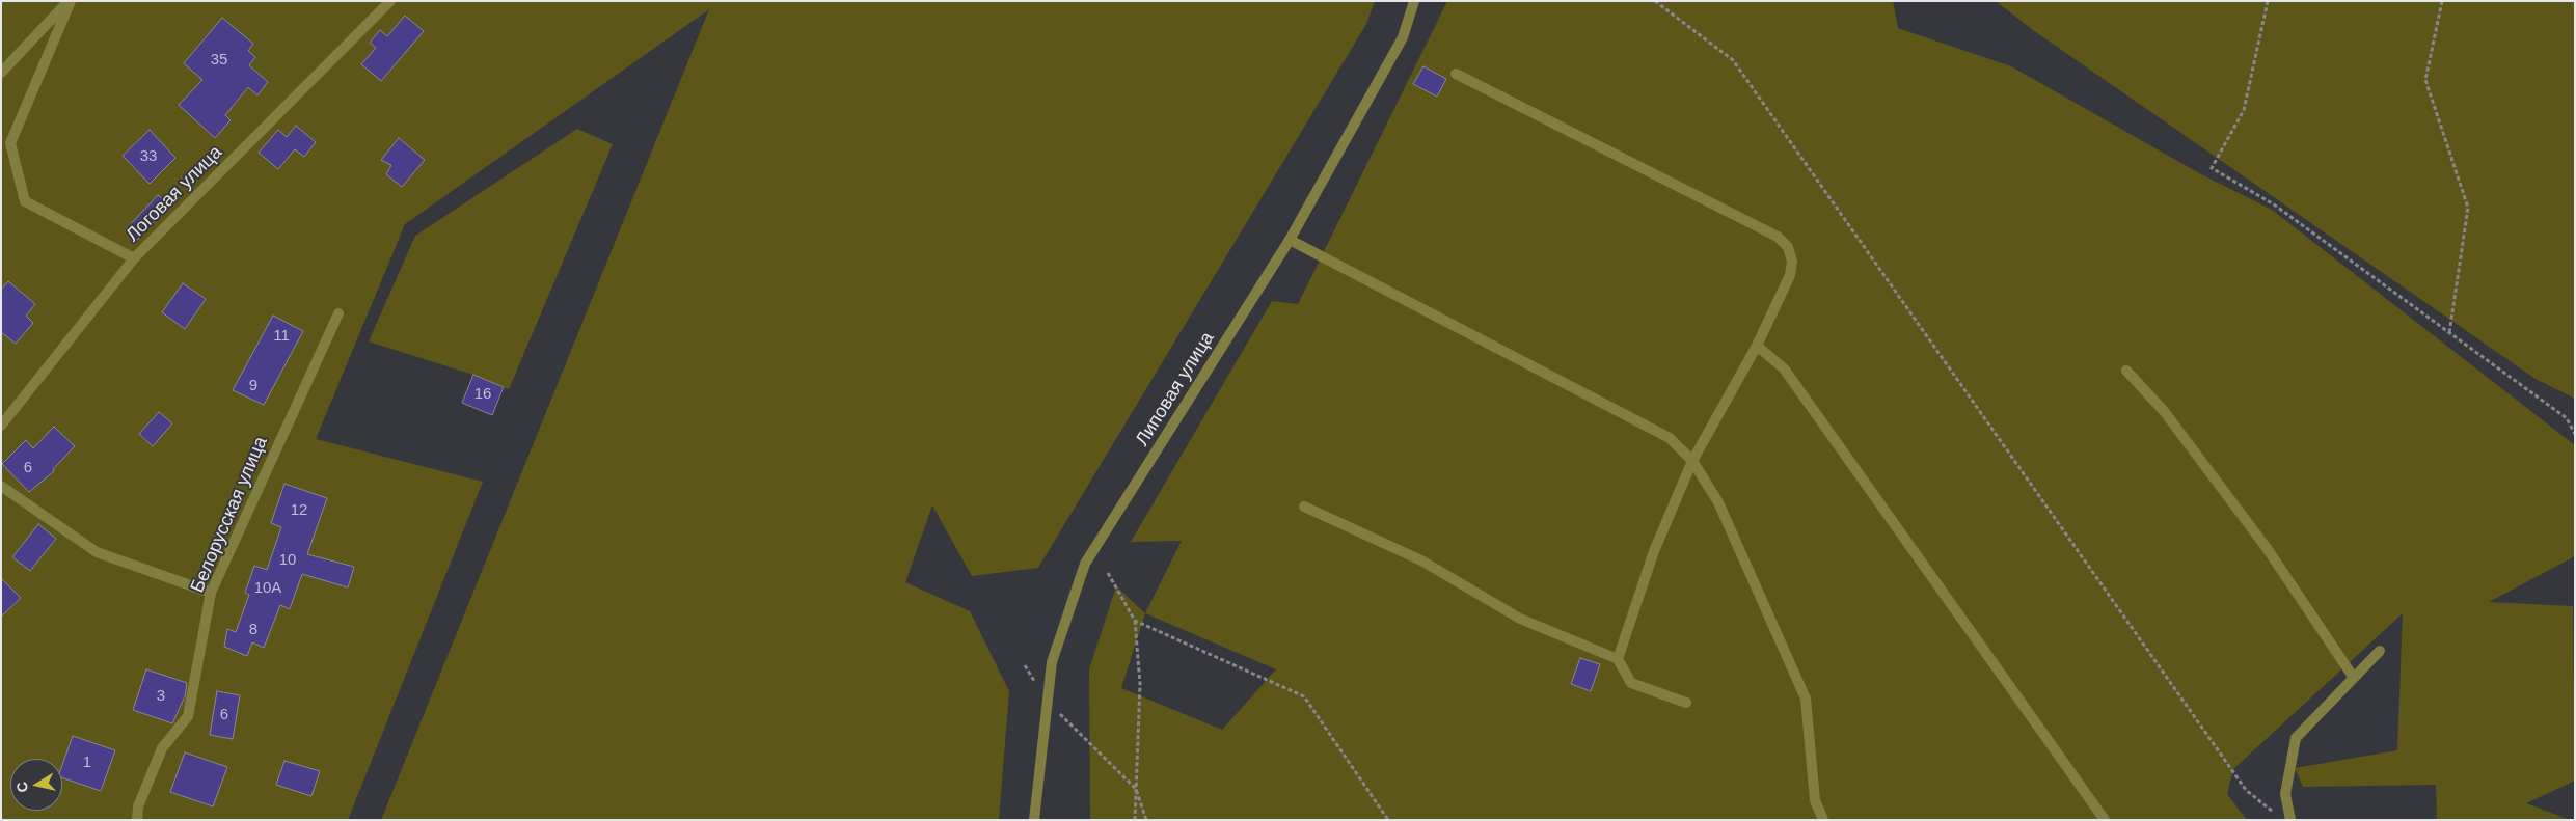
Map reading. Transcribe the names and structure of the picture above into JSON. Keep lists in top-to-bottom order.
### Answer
{
  "streets": {
    "street": ["Логовая улица", "Липовая улица", "Белорусская улица"]
  },
  "house_numbers": [
    "35",
    "33",
    "11",
    "9",
    "16",
    "6",
    "12",
    "10",
    "10А",
    "8",
    "3",
    "6",
    "1"
  ],
  "north": "left"
}
